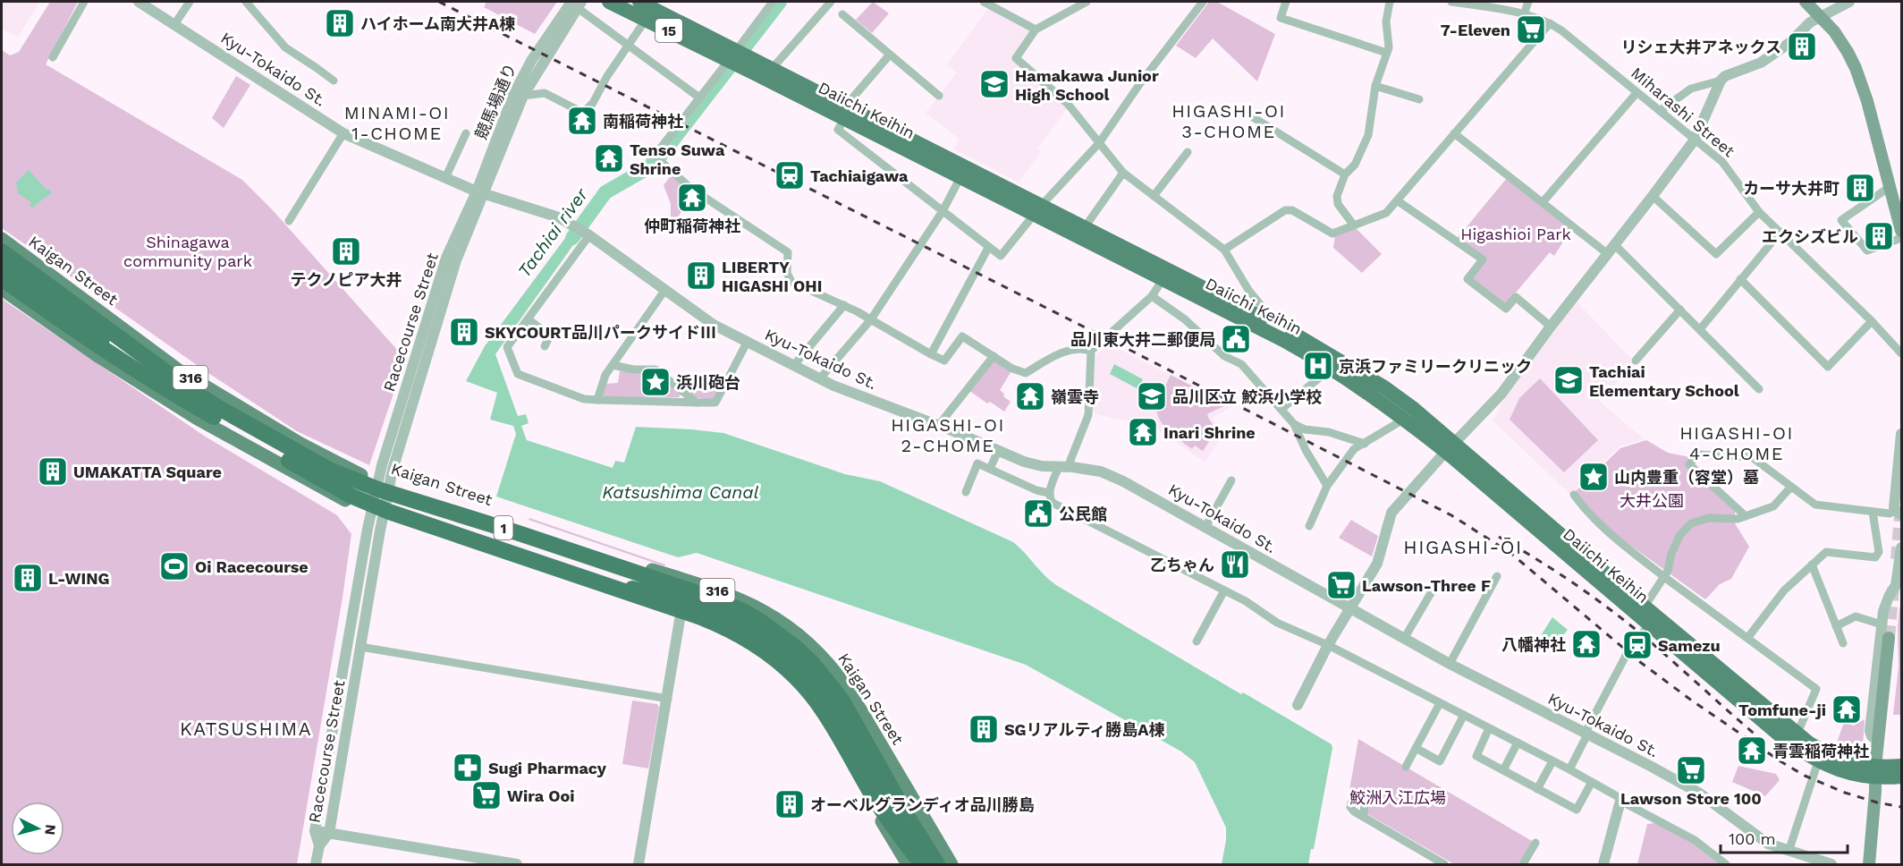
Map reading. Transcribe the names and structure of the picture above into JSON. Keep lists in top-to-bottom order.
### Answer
{
  "streets": {
    "highway": ["15", "Daiichi Keihin", "1"],
    "main road": ["Kaigan Street", "316"],
    "street": [
      "Kyu-Tokaido St.",
      "競馬場通り",
      "Miharashi Street",
      "Racecourse Street"
    ]
  },
  "crossings": [
    ["Kyu-Tokaido St.", "競馬場通り"],
    ["Kyu-Tokaido St.", "Racecourse Street"],
    ["競馬場通り", "Racecourse Street"],
    ["Kaigan Street", "Racecourse Street"],
    ["Kaigan Street", "316"],
    ["Racecourse Street", "316"]
  ],
  "districts": [
    "HIGASHI-OI 3-CHOME",
    "MINAMI-OI 1-CHOME",
    "HIGASHI-OI 2-CHOME",
    "HIGASHI-OI 4-CHOME",
    "HIGASHI-ŌI",
    "KATSUSHIMA"
  ],
  "water": ["Tachiai river", "Katsushima Canal"],
  "parks": [
    "Higashioi Park",
    "Shinagawa community park",
    "大井公園",
    "鮫洲入江広場"
  ],
  "places": {
    "building": [
      "ハイホーム南大井A棟",
      "リシェ大井アネックス",
      "カーサ大井町",
      "エクシズビル",
      "テクノピア大井",
      "LIBERTY HIGASHI OHI",
      "SKYCOURT品川パークサイドⅢ",
      "UMAKATTA Square",
      "L-WING",
      "SGリアルティ勝島A棟",
      "オーベルグランディオ品川勝島"
    ],
    "supermarket": [
      "7-Eleven",
      "Lawson-Three F",
      "Lawson Store 100",
      "Wira Ooi"
    ],
    "school or university": ["Hamakawa Junior High School", "Tachiai Elementary School", "品川区立 鮫浜小学校"],
    "temple": [
      "南稲荷神社",
      "Tenso Suwa Shrine",
      "仲町稲荷神社",
      "嶺雲寺",
      "Inari Shrine",
      "八幡神社",
      "Tomfune-ji",
      "青雲稲荷神社"
    ],
    "station": ["Tachiaigawa", "Samezu"],
    "public building": ["品川東大井二郵便局", "公民館"],
    "hospital": ["京浜ファミリークリニック"],
    "place": ["浜川砲台", "山内豊重（容堂）墓"],
    "restaurant": ["乙ちゃん"],
    "sports": ["Oi Racecourse"],
    "pharmacy": ["Sugi Pharmacy"]
  },
  "scale_bar": "100 m",
  "north": "right"
}
